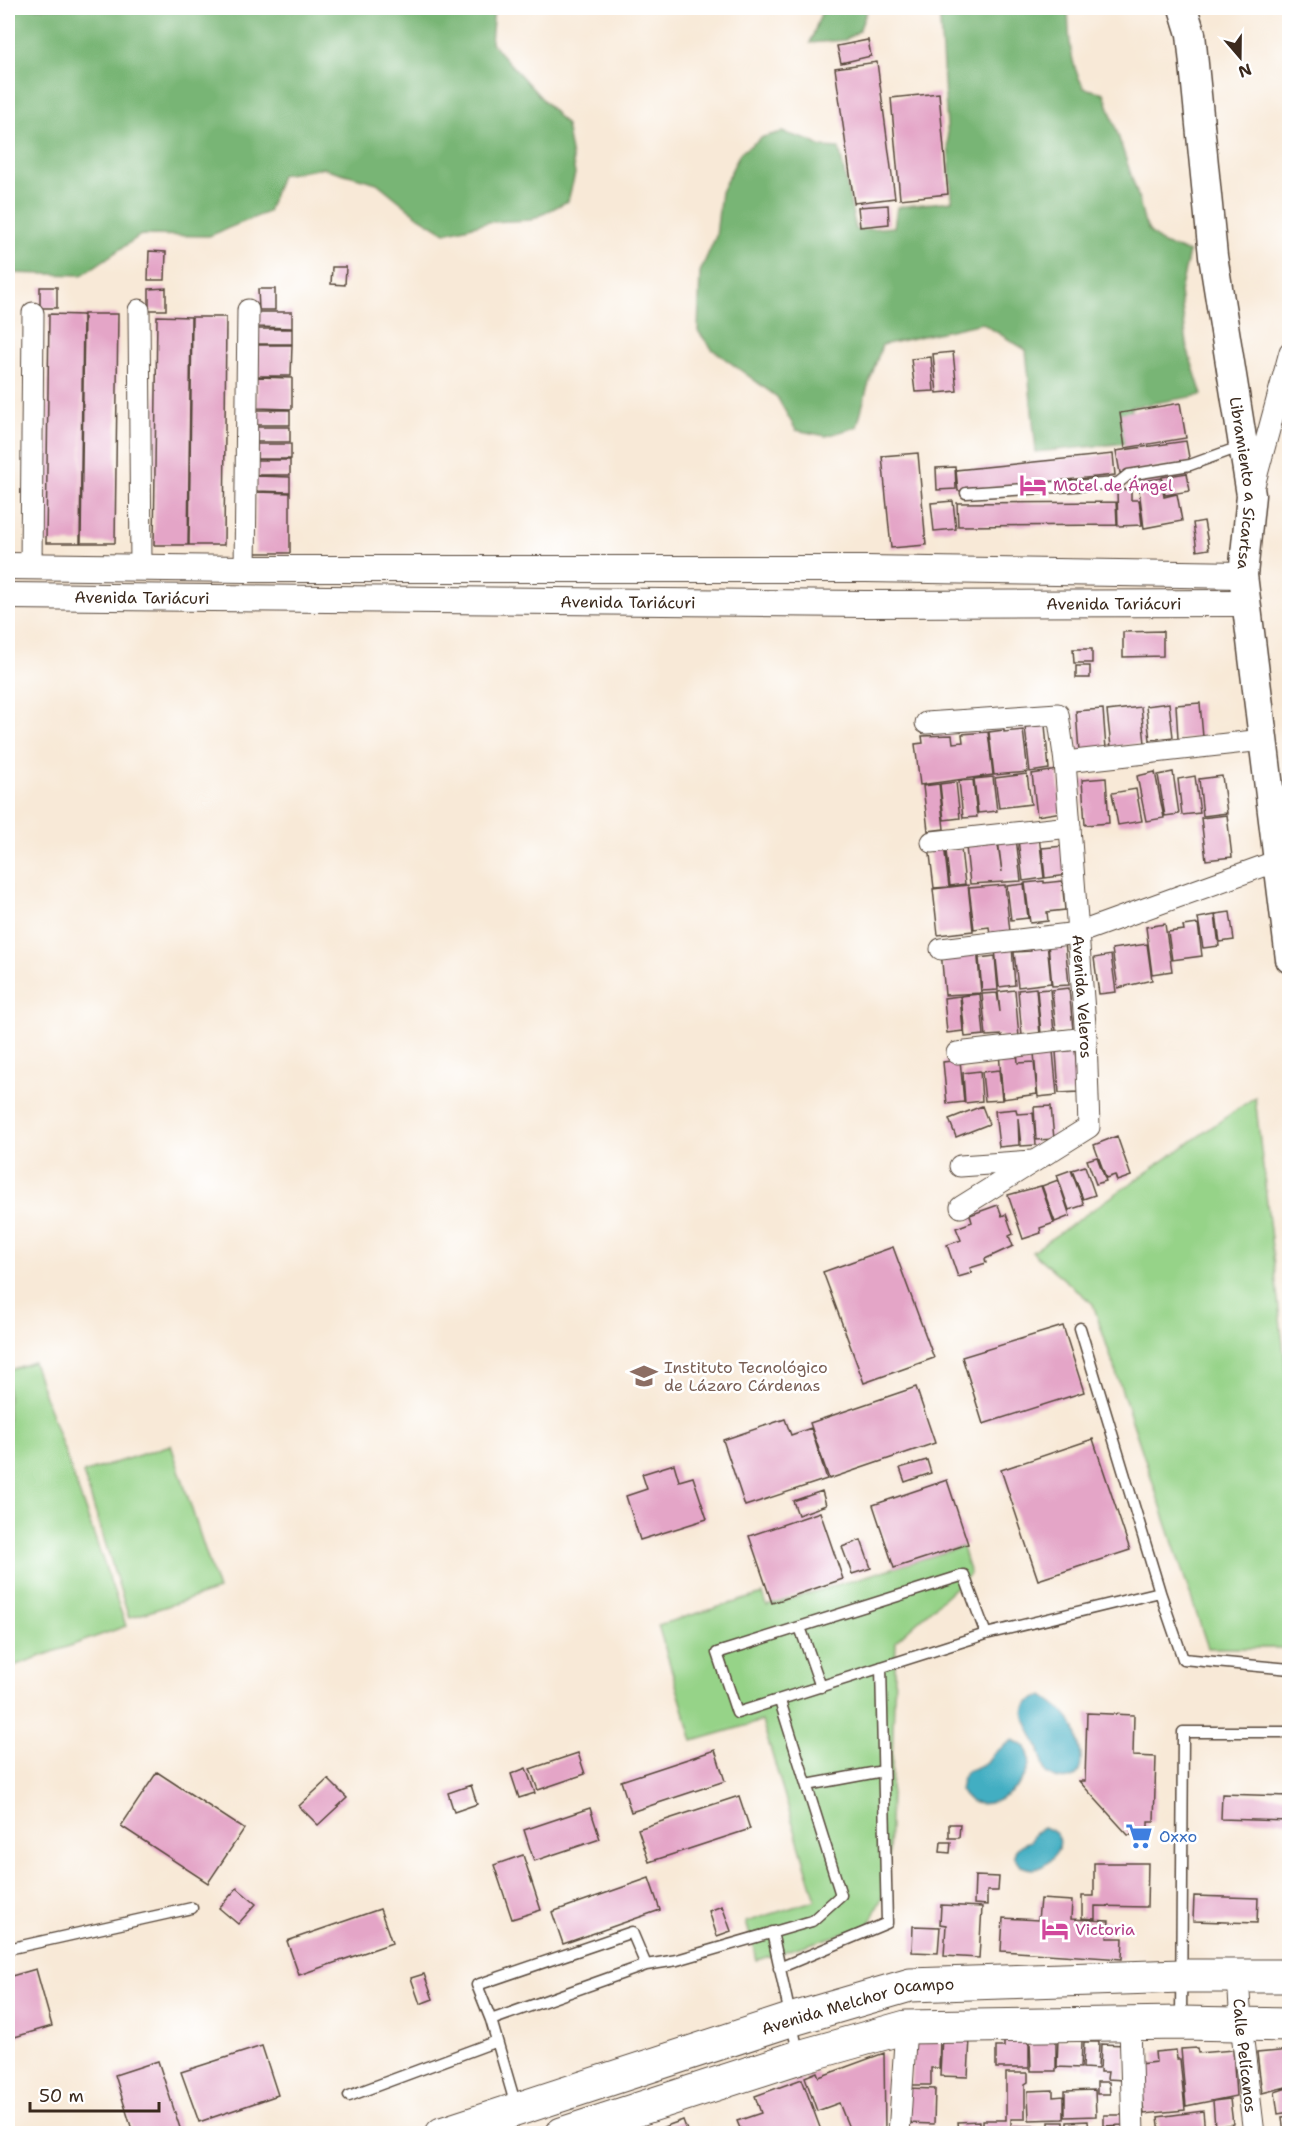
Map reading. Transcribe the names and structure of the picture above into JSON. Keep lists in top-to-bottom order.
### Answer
{
  "streets": {
    "main road": ["Libramiento a Sicartsa", "Avenida Melchor Ocampo"],
    "street": ["Avenida Tariácuri", "Avenida Veleros", "Calle Pelícanos"]
  },
  "crossings": [
    ["Libramiento a Sicartsa", "Avenida Tariácuri"],
    ["Avenida Melchor Ocampo", "Calle Pelícanos"]
  ],
  "places": {
    "hotel": ["Motel de Ángel", "Victoria"],
    "school or university": ["Instituto Tecnológico de Lázaro Cárdenas"],
    "supermarket": ["Oxxo"]
  },
  "scale_bar": "50 m",
  "north": "bottom"
}
